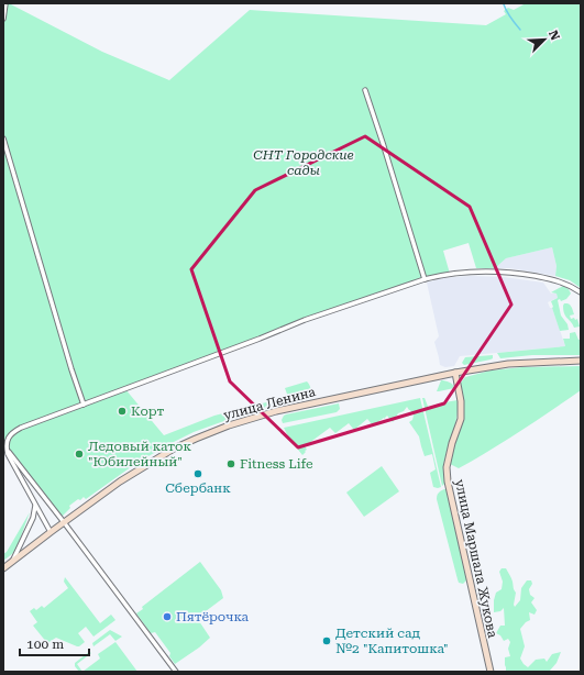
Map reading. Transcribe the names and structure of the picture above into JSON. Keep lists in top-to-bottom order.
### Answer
{
  "streets": {
    "main road": ["улица Ленина", "улица Маршала Жукова"]
  },
  "crossings": [
    ["улица Ленина", "улица Маршала Жукова"]
  ],
  "parks": ["СНТ Городские сады"],
  "places": [
    "Корт",
    "Ледовый каток \"Юбилейный\"",
    "Fitness Life",
    "Сбербанк",
    "Пятёрочка",
    "Детский сад №2 \"Капитошка\""
  ],
  "scale_bar": "100 m",
  "north": "top right"
}
